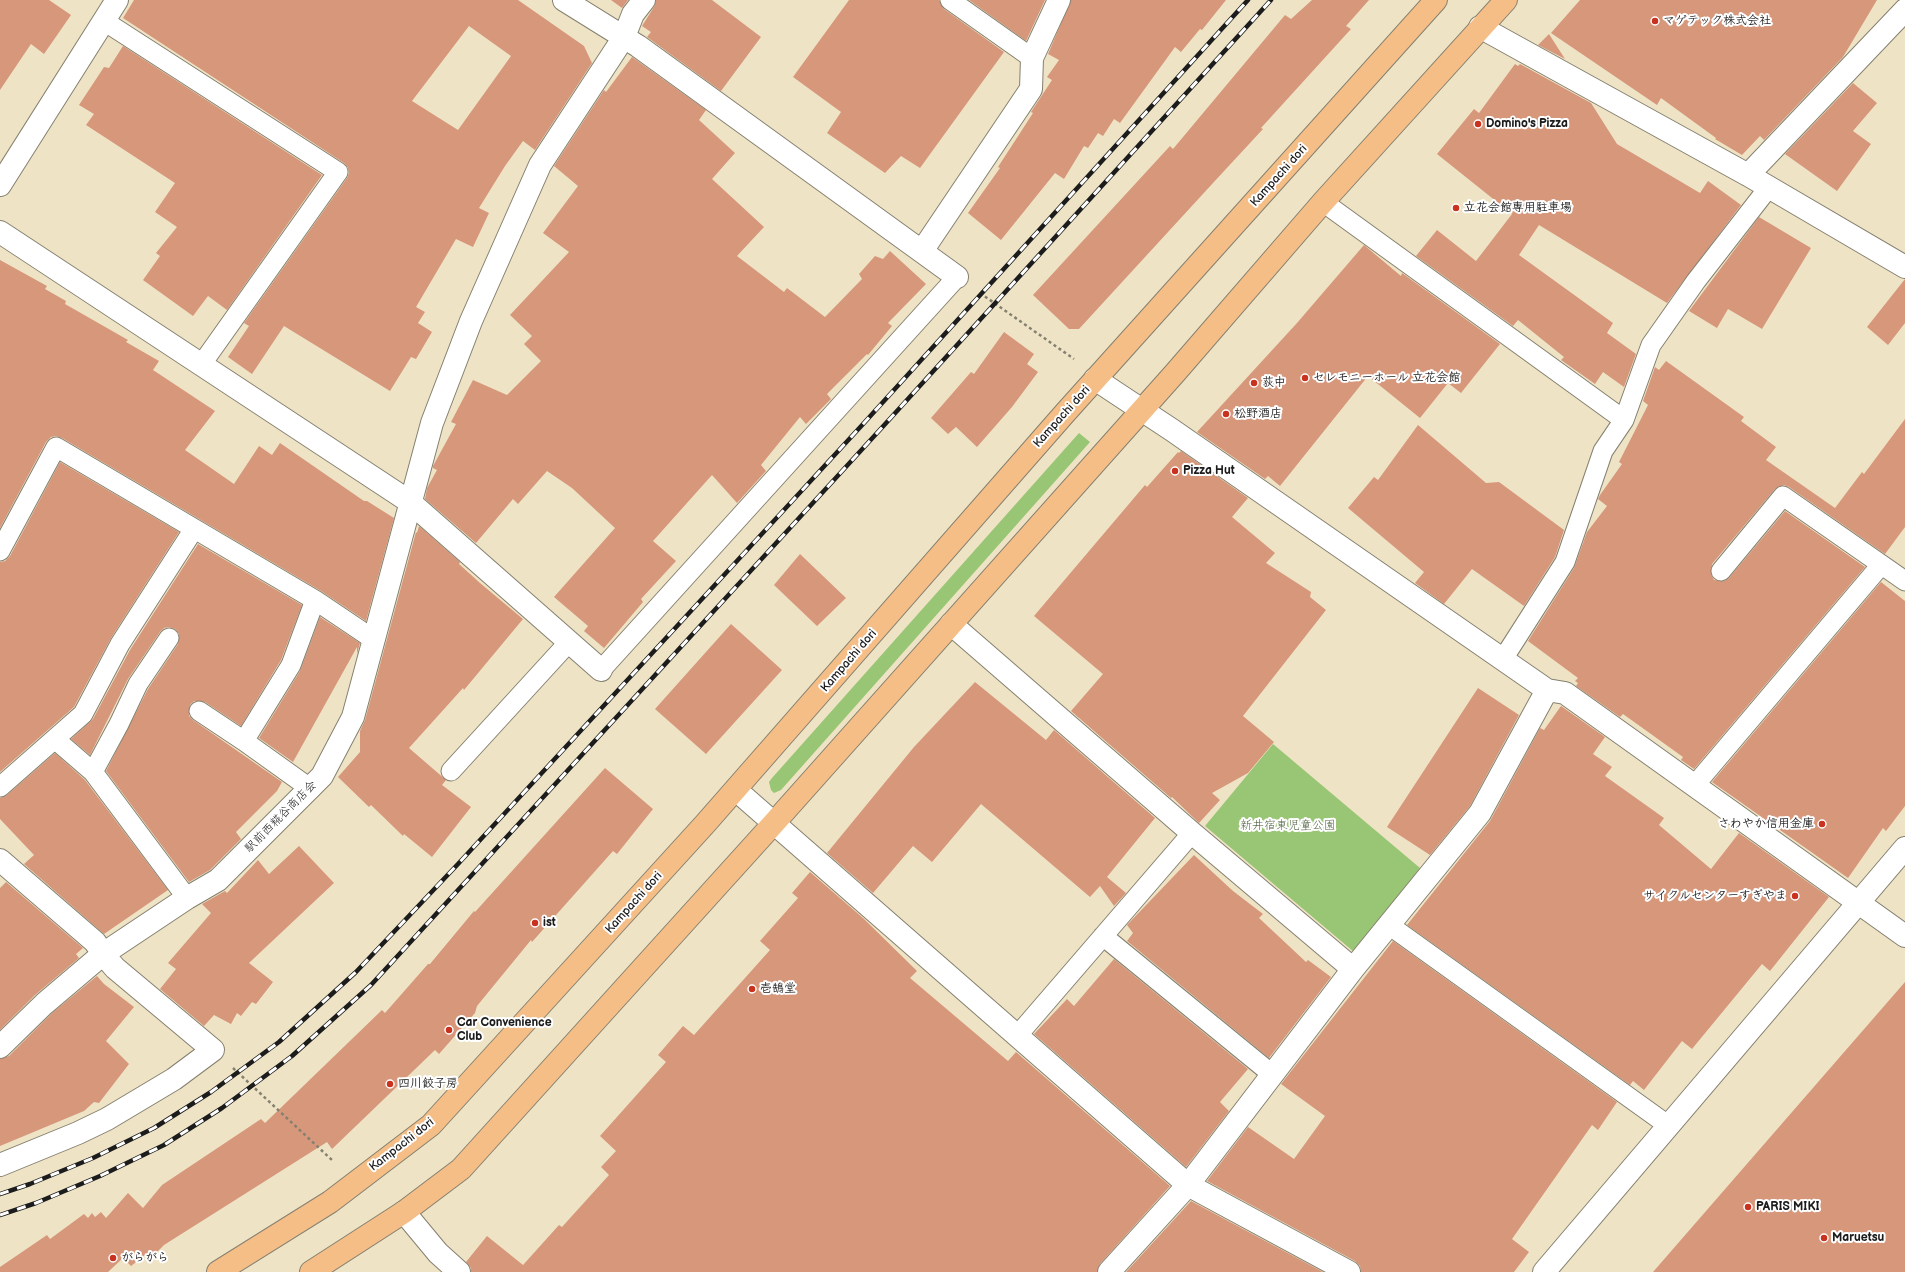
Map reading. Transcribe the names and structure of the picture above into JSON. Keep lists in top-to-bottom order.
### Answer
{
  "streets": {
    "main road": ["Kampachi dori"],
    "street": ["駅前西糀谷商店会"]
  },
  "parks": ["新井宿東児童公園"],
  "places": [
    "マゲテック株式会社",
    "Domino's Pizza",
    "立花会館専用駐車場",
    "セレモニーホール 立花会館",
    "荻中",
    "松野酒店",
    "Pizza Hut",
    "さわやか信用金庫",
    "サイクルセンターすぎやま",
    "ist",
    "壱鵠堂",
    "Car Convenience Club",
    "四川餃子房",
    "PARIS MIKI",
    "Maruetsu",
    "がらがら"
  ]
}
